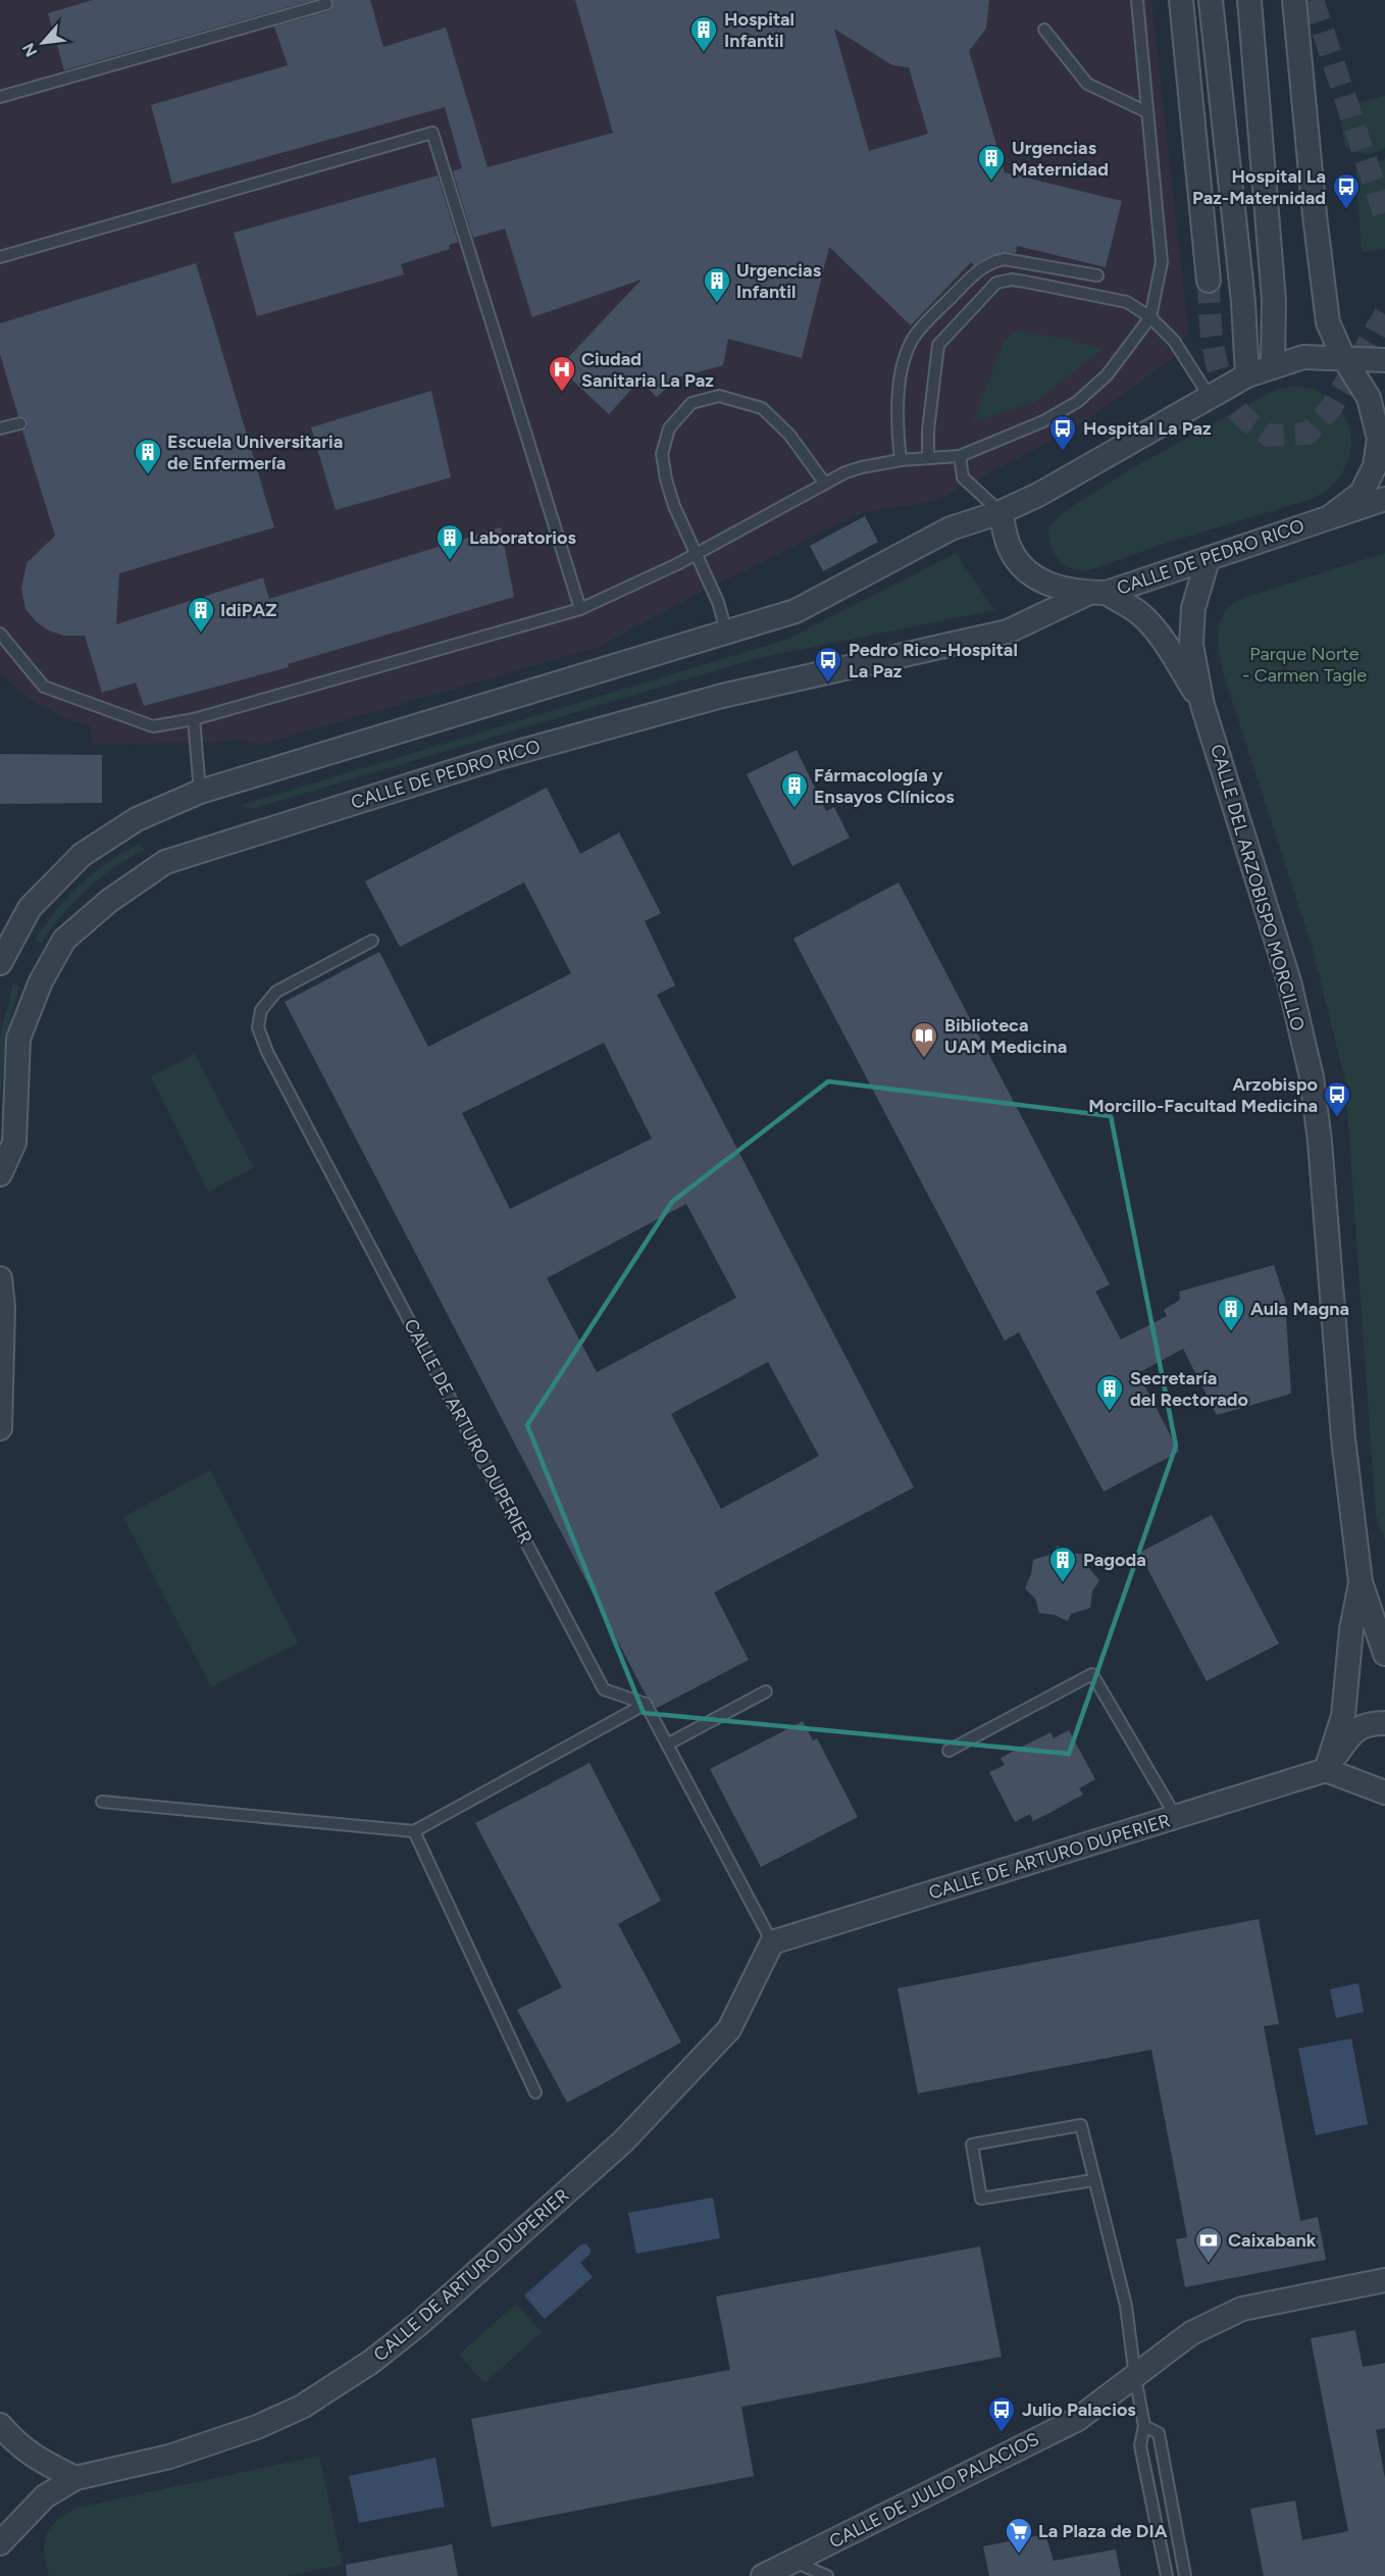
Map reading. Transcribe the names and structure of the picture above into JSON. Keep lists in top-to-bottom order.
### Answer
{
  "streets": {
    "street": [
      "CALLE DE PEDRO RICO",
      "CALLE DEL ARZOBISPO MORCILLO",
      "CALLE DE ARTURO DUPERIER",
      "CALLE DE JULIO PALACIOS"
    ]
  },
  "crossings": [
    ["CALLE DE PEDRO RICO", "CALLE DEL ARZOBISPO MORCILLO"],
    ["CALLE DEL ARZOBISPO MORCILLO", "CALLE DE ARTURO DUPERIER"]
  ],
  "parks": ["Parque Norte - Carmen Tagle"],
  "places": {
    "building": [
      "Hospital Infantil",
      "Urgencias Maternidad",
      "Urgencias Infantil",
      "Escuela Universitaria de Enfermería",
      "Laboratorios",
      "IdiPAZ",
      "Fármacología y Ensayos Clínicos",
      "Aula Magna",
      "Secretaría del Rectorado",
      "Pagoda"
    ],
    "bus stop": [
      "Hospital La Paz-Maternidad",
      "Hospital La Paz",
      "Pedro Rico-Hospital La Paz",
      "Arzobispo Morcillo-Facultad Medicina",
      "Julio Palacios"
    ],
    "hospital": ["Ciudad Sanitaria La Paz"],
    "library": ["Biblioteca UAM Medicina"],
    "bank": ["Caixabank"],
    "supermarket": ["La Plaza de DIA"]
  },
  "north": "bottom left"
}
